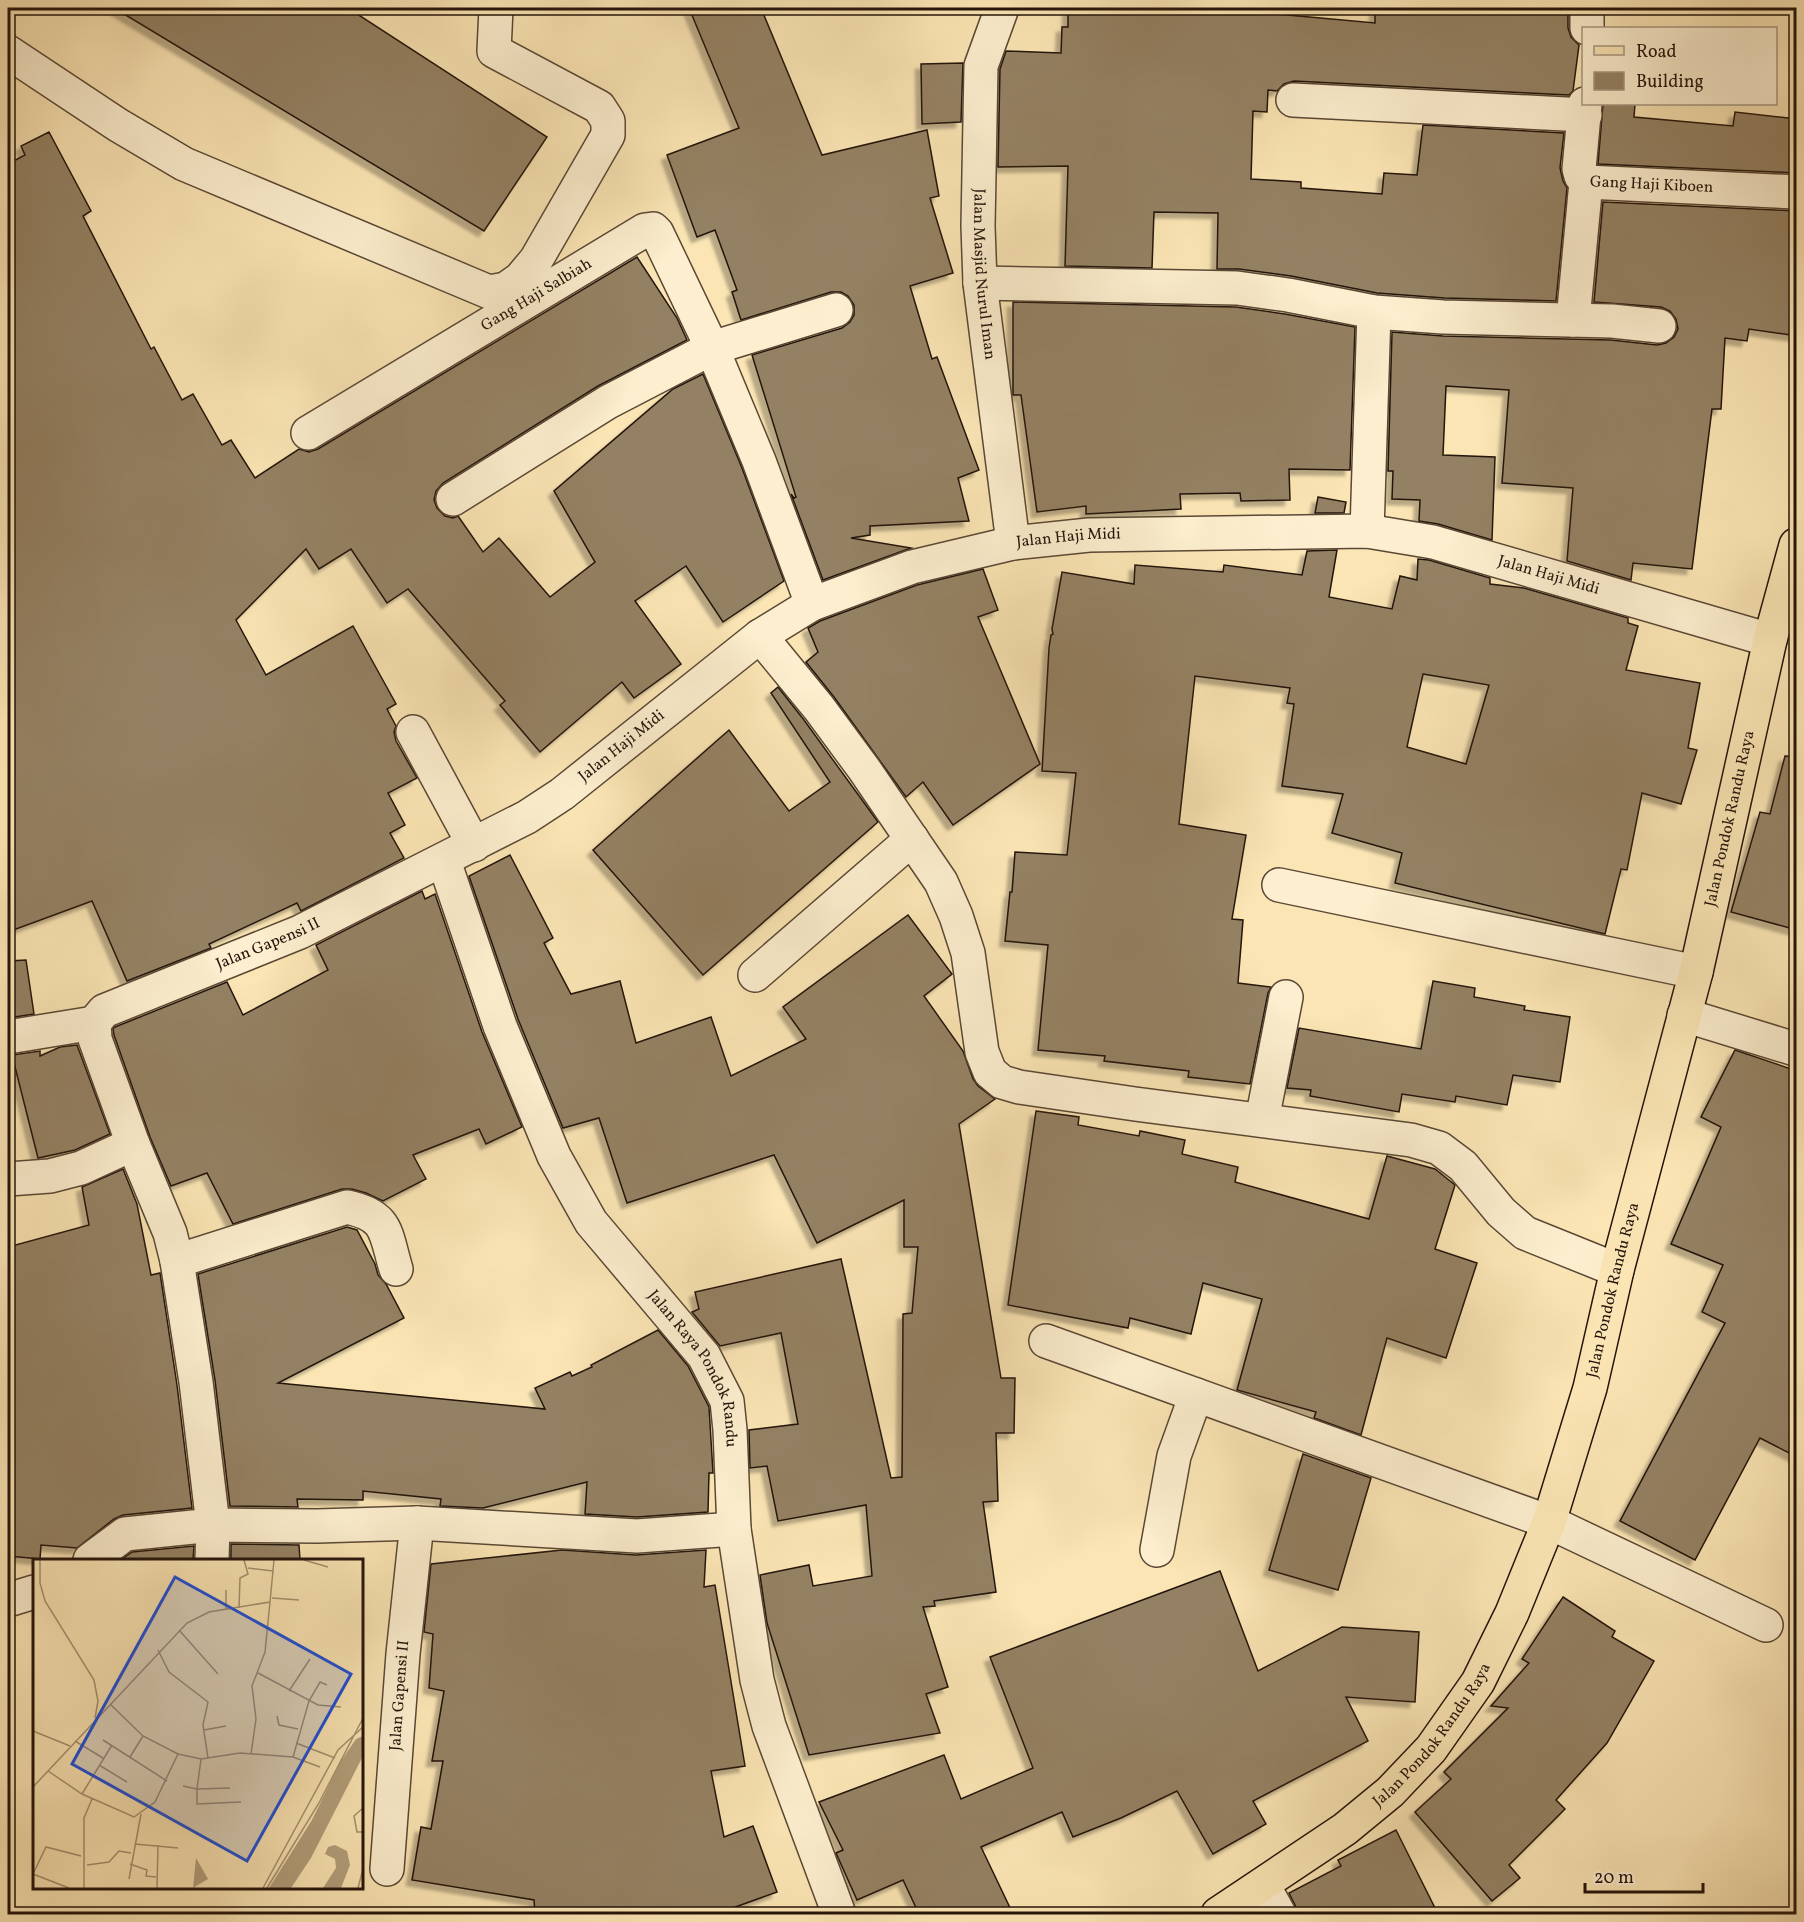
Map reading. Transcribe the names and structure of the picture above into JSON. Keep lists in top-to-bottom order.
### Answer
{
  "streets": {
    "main road": ["Jalan Pondok Randu Raya"],
    "street": [
      "Gang Haji Kiboen",
      "Jalan Masjid Nurul Iman",
      "Gang Haji Salbiah",
      "Jalan Haji Midi",
      "Jalan Gapensi II",
      "Jalan Raya Pondok Randu"
    ]
  },
  "crossings": [
    ["Jalan Masjid Nurul Iman", "Jalan Haji Midi"],
    ["Gang Haji Salbiah", "Jalan Haji Midi"],
    ["Jalan Haji Midi", "Jalan Pondok Randu Raya"],
    ["Jalan Haji Midi", "Jalan Gapensi II"],
    ["Jalan Haji Midi", "Jalan Raya Pondok Randu"],
    ["Jalan Gapensi II", "Jalan Raya Pondok Randu"]
  ],
  "legend": ["Road", "Building"],
  "scale_bar": "20 m"
}
